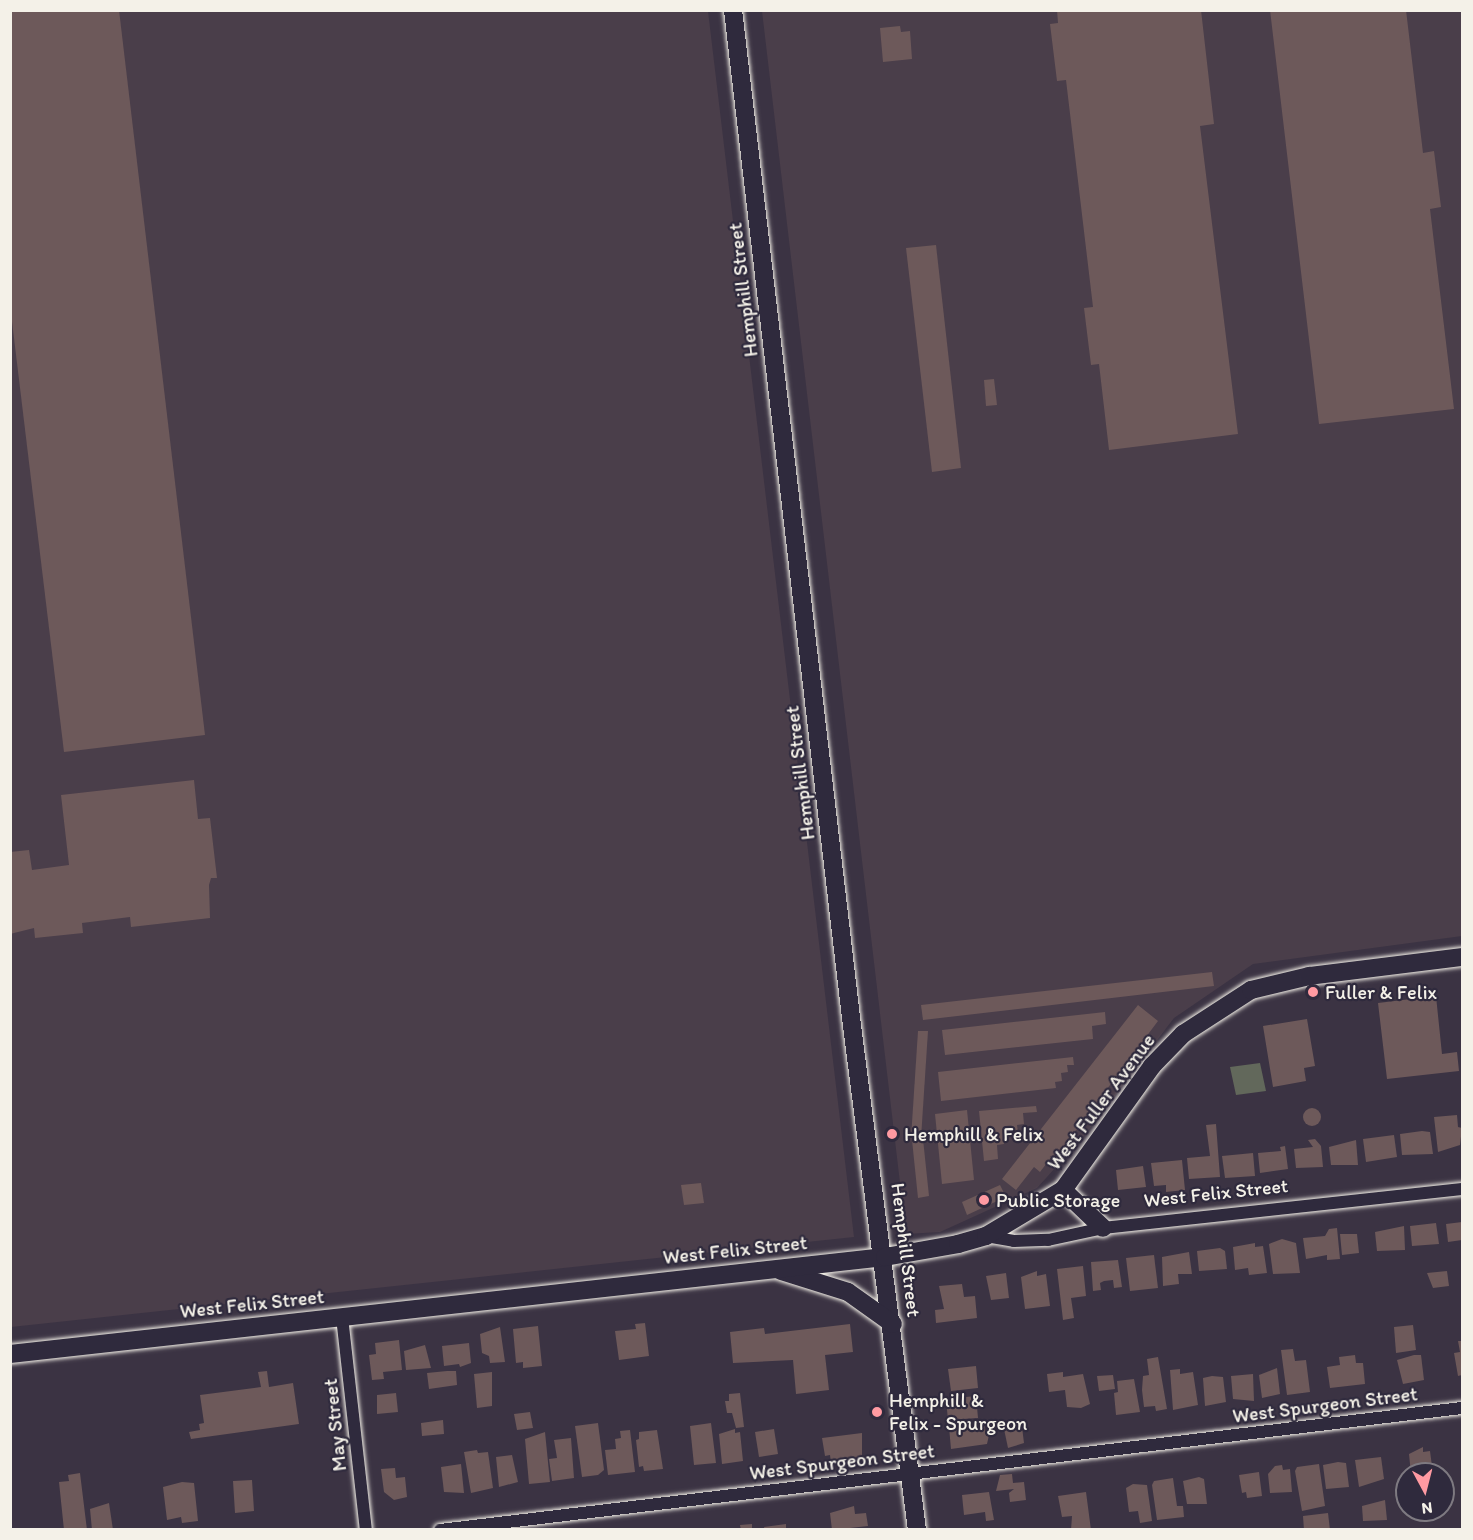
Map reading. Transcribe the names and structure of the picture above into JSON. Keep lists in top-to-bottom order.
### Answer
{
  "streets": {
    "main road": ["Hemphill Street", "West Fuller Avenue", "West Felix Street"],
    "street": ["West Spurgeon Street", "May Street"]
  },
  "crossings": [
    ["Hemphill Street", "West Felix Street"],
    ["Hemphill Street", "West Spurgeon Street"],
    ["West Fuller Avenue", "West Felix Street"],
    ["West Felix Street", "May Street"]
  ],
  "places": [
    "Fuller & Felix",
    "Hemphill & Felix",
    "Public Storage",
    "Hemphill & Felix - Spurgeon"
  ],
  "north": "bottom"
}
